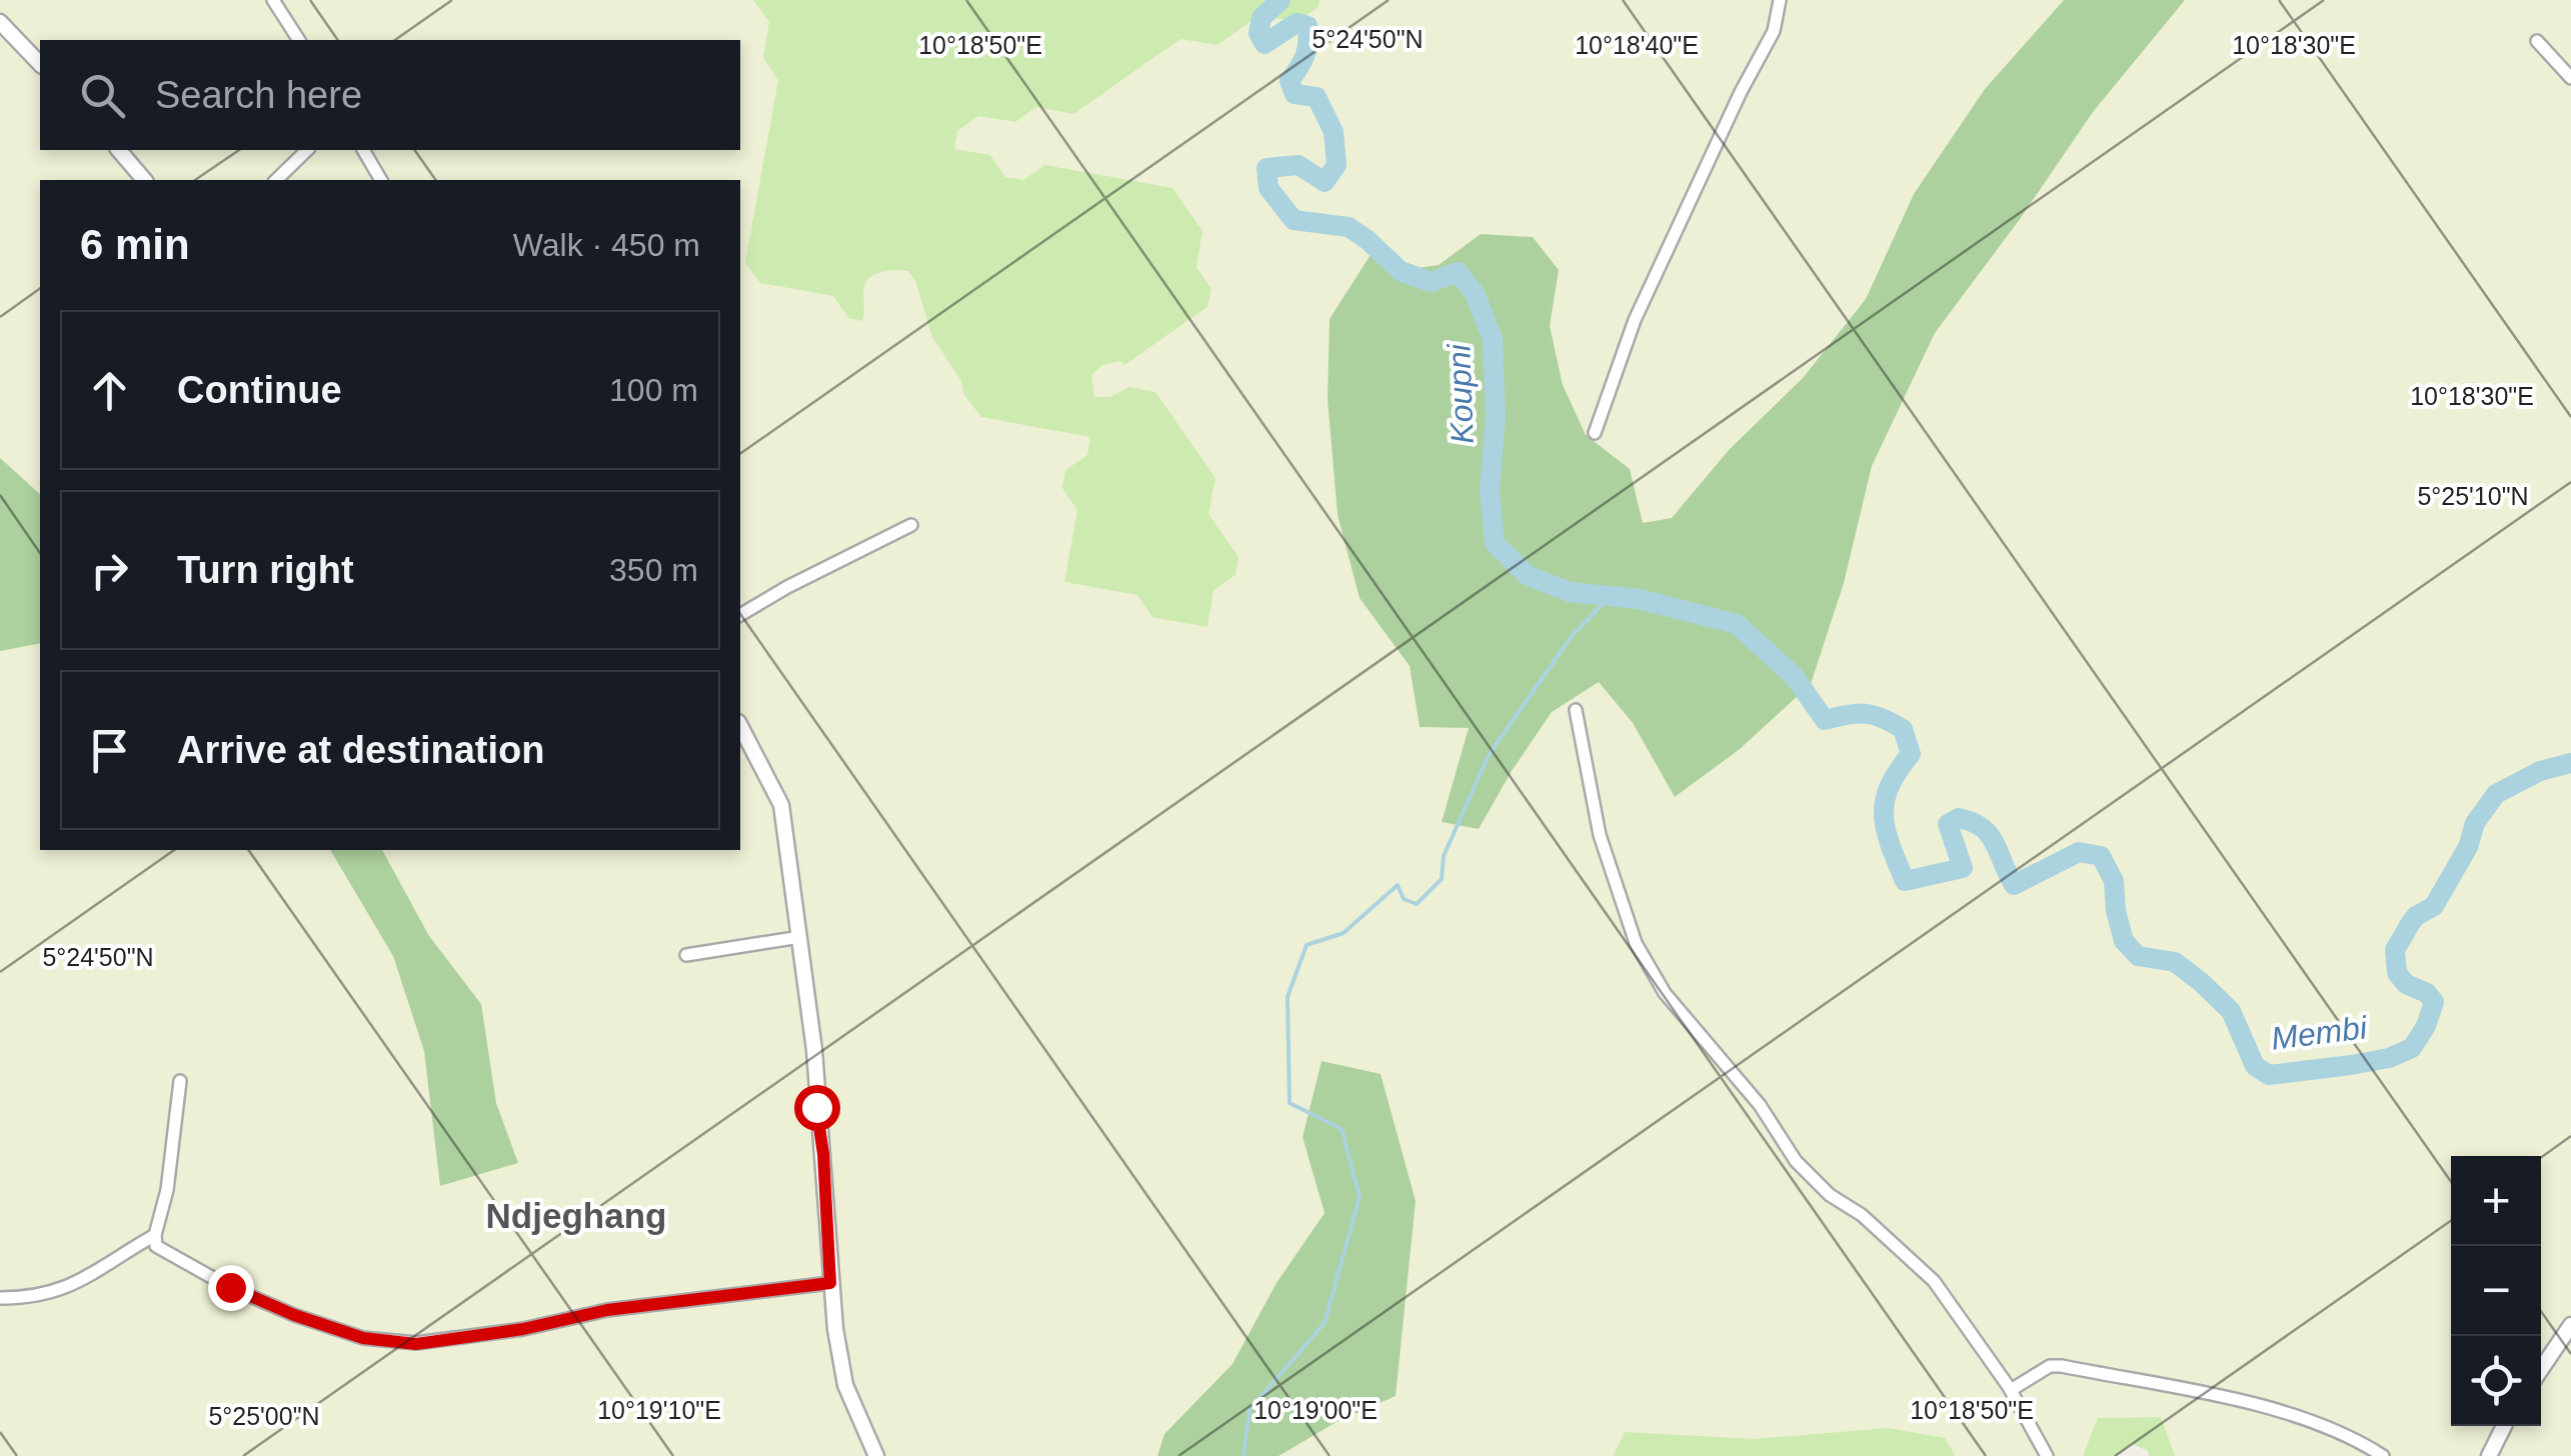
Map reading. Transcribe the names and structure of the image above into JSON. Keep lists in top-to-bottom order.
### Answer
{
  "districts": ["Ndjeghang"],
  "water": ["Koupni", "Membi"],
  "page": {
    "search": "Search here",
    "heading": ["6 min", "Walk · 450 m"],
    "list": [
      ["Continue", "100 m"],
      ["Turn right", "350 m"],
      "Arrive at destination"
    ],
    "map_buttons": ["+", "−"]
  },
  "coordinates": [
    "5°24'50\"N",
    "10°18'50\"E",
    "10°18'40\"E",
    "10°18'30\"E",
    "5°25'10\"N",
    "10°19'10\"E",
    "10°19'00\"E",
    "5°25'00\"N"
  ]
}
